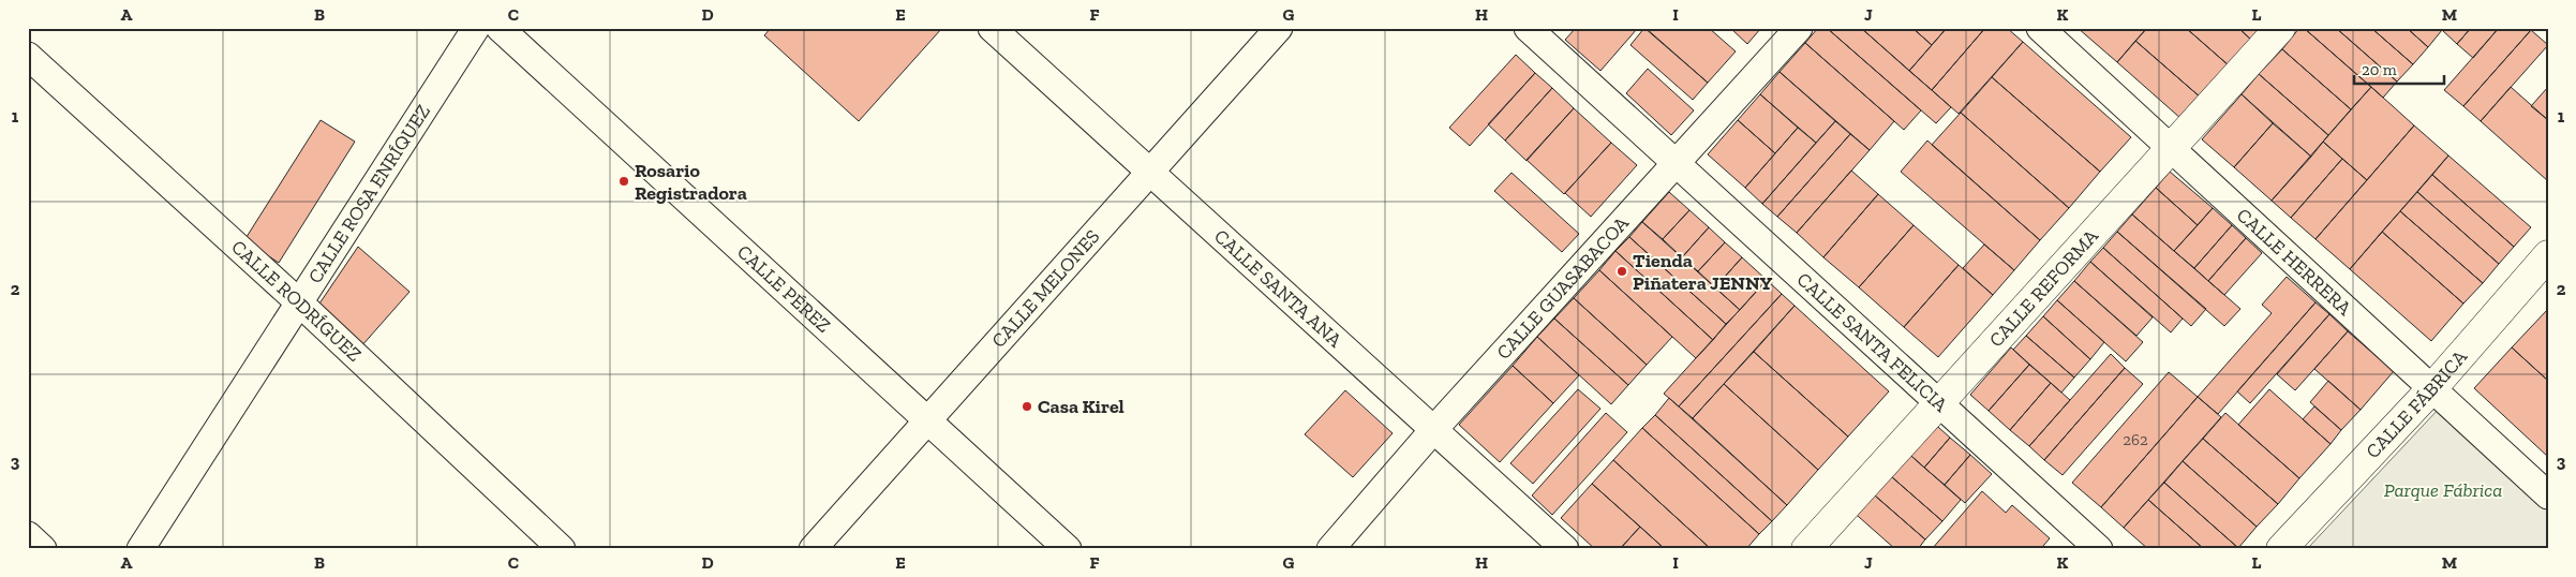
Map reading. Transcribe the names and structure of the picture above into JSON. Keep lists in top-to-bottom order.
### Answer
{
  "streets": {
    "street": [
      "CALLE ROSA ENRÍQUEZ",
      "CALLE HERRERA",
      "CALLE GUASABACOA",
      "CALLE PÉREZ",
      "CALLE SANTA ANA",
      "CALLE REFORMA",
      "CALLE MELONES",
      "CALLE RODRÍGUEZ",
      "CALLE SANTA FELICIA",
      "CALLE FÁBRICA"
    ]
  },
  "crossings": [
    ["CALLE ROSA ENRÍQUEZ", "CALLE RODRÍGUEZ"],
    ["CALLE HERRERA", "CALLE REFORMA"],
    ["CALLE HERRERA", "CALLE FÁBRICA"],
    ["CALLE GUASABACOA", "CALLE SANTA ANA"],
    ["CALLE GUASABACOA", "CALLE SANTA FELICIA"],
    ["CALLE PÉREZ", "CALLE MELONES"],
    ["CALLE SANTA ANA", "CALLE MELONES"],
    ["CALLE REFORMA", "CALLE SANTA FELICIA"]
  ],
  "parks": ["Parque Fábrica"],
  "places": ["Rosario Registradora", "Tienda Piñatera JENNY", "Casa Kirel"],
  "house_numbers": ["262"],
  "scale_bar": "20 m",
  "grid": {
    "columns": [
      "A",
      "B",
      "C",
      "D",
      "E",
      "F",
      "G",
      "H",
      "I",
      "J",
      "K",
      "L",
      "M"
    ],
    "rows": ["1", "2", "3"]
  }
}
